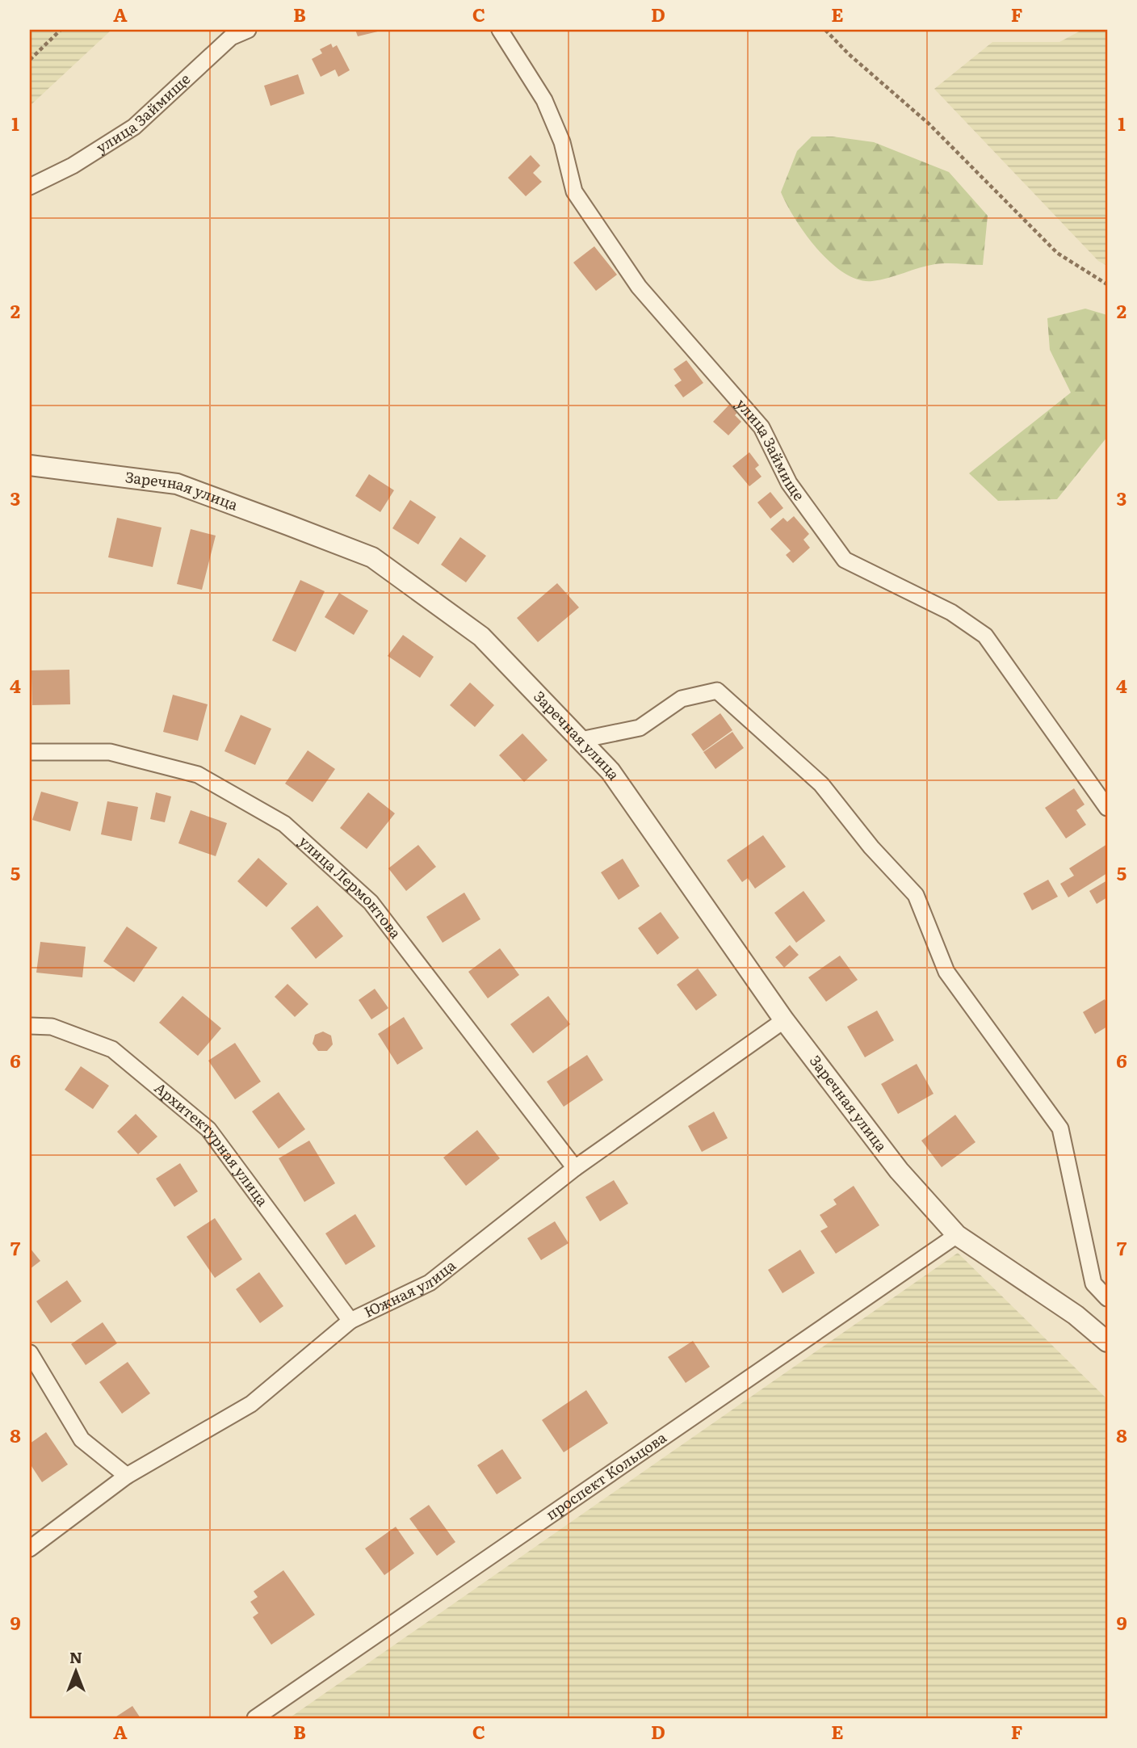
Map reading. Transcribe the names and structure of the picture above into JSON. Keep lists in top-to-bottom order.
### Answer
{
  "streets": {
    "street": [
      "улица Займище",
      "Заречная улица",
      "улица Лермонтова",
      "Архитектурная улица",
      "Южная улица",
      "проспект Кольцова"
    ]
  },
  "crossings": [
    ["Заречная улица", "Южная улица"],
    ["Заречная улица", "проспект Кольцова"],
    ["улица Лермонтова", "Южная улица"],
    ["Архитектурная улица", "Южная улица"]
  ],
  "north": "top",
  "grid": {
    "columns": [
      "A",
      "B",
      "C",
      "D",
      "E",
      "F"
    ],
    "rows": [
      "1",
      "2",
      "3",
      "4",
      "5",
      "6",
      "7",
      "8",
      "9"
    ]
  }
}
